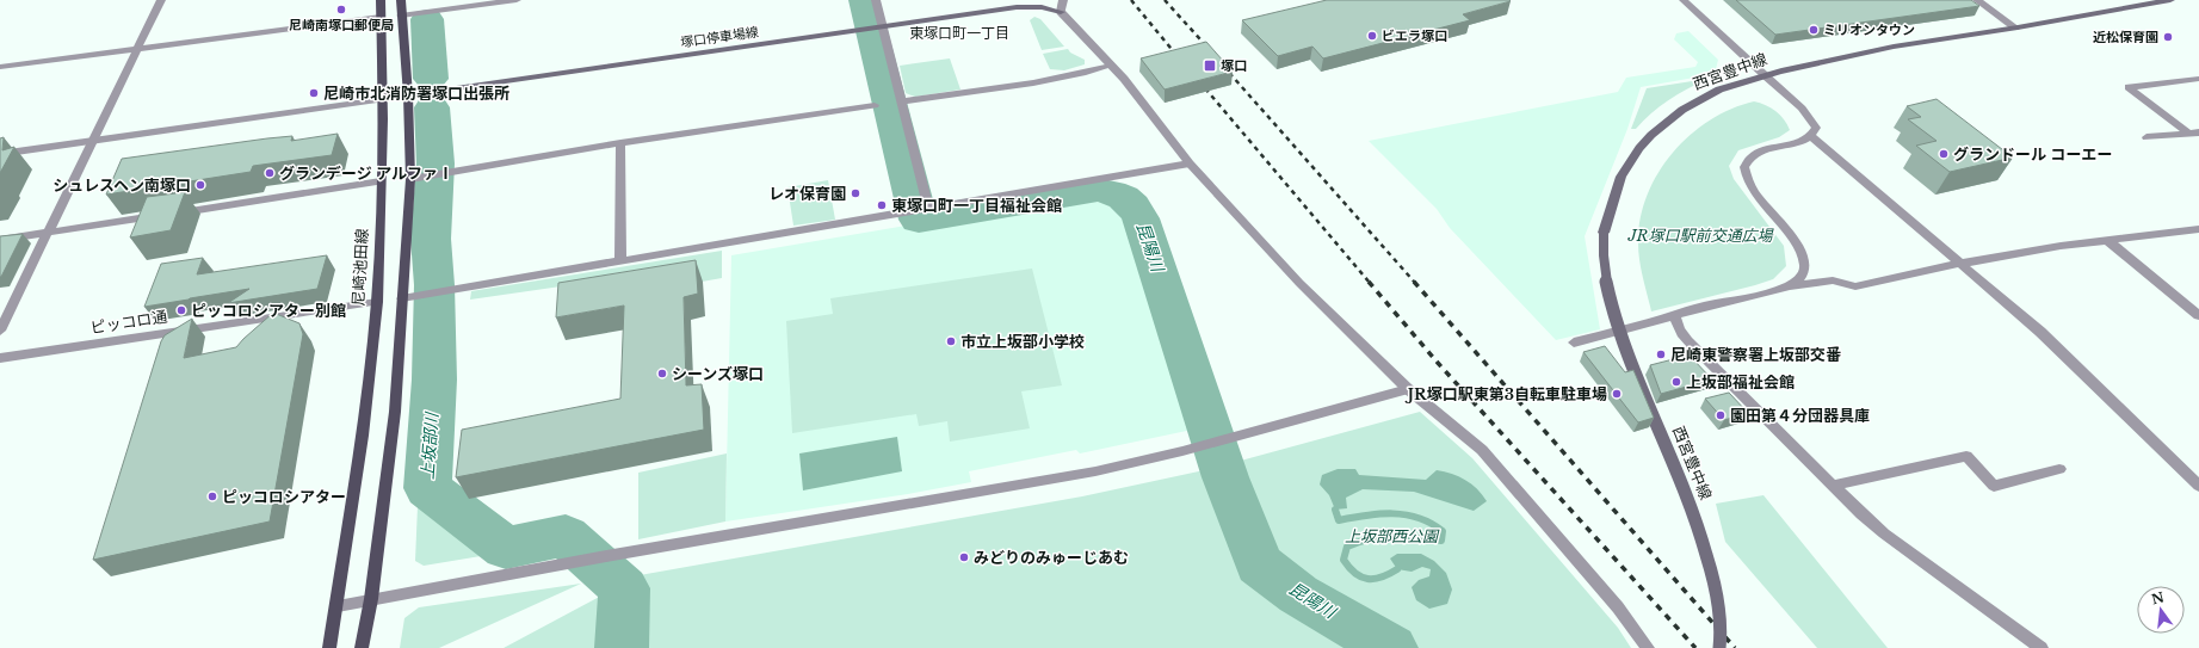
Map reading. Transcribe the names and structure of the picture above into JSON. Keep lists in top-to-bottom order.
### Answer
{
  "streets": {
    "main road": ["塚口停車場線", "西宮豊中線", "尼崎池田線"],
    "street": ["ピッコロ通"]
  },
  "crossings": [
    ["塚口停車場線", "尼崎池田線"],
    ["尼崎池田線", "ピッコロ通"]
  ],
  "districts": ["東塚口町一丁目"],
  "water": ["昆陽川", "上坂部川"],
  "parks": ["JR塚口駅前交通広場", "上坂部西公園"],
  "places": {
    "other": [
      "尼崎南塚口郵便局",
      "ミリオンタウン",
      "ビエラ塚口",
      "近松保育園",
      "尼崎市北消防署塚口出張所",
      "グランドール コーエー",
      "グランデージ アルファⅠ",
      "シュレスヘン南塚口",
      "レオ保育園",
      "東塚口町一丁目福祉会館",
      "ピッコロシアター別館",
      "市立上坂部小学校",
      "尼崎東警察署上坂部交番",
      "シーンズ塚口",
      "上坂部福祉会館",
      "JR塚口駅東第3自転車駐車場",
      "園田第４分団器具庫",
      "ピッコロシアター",
      "みどりのみゅーじあむ"
    ],
    "transit": ["塚口"]
  },
  "north": "top"
}
